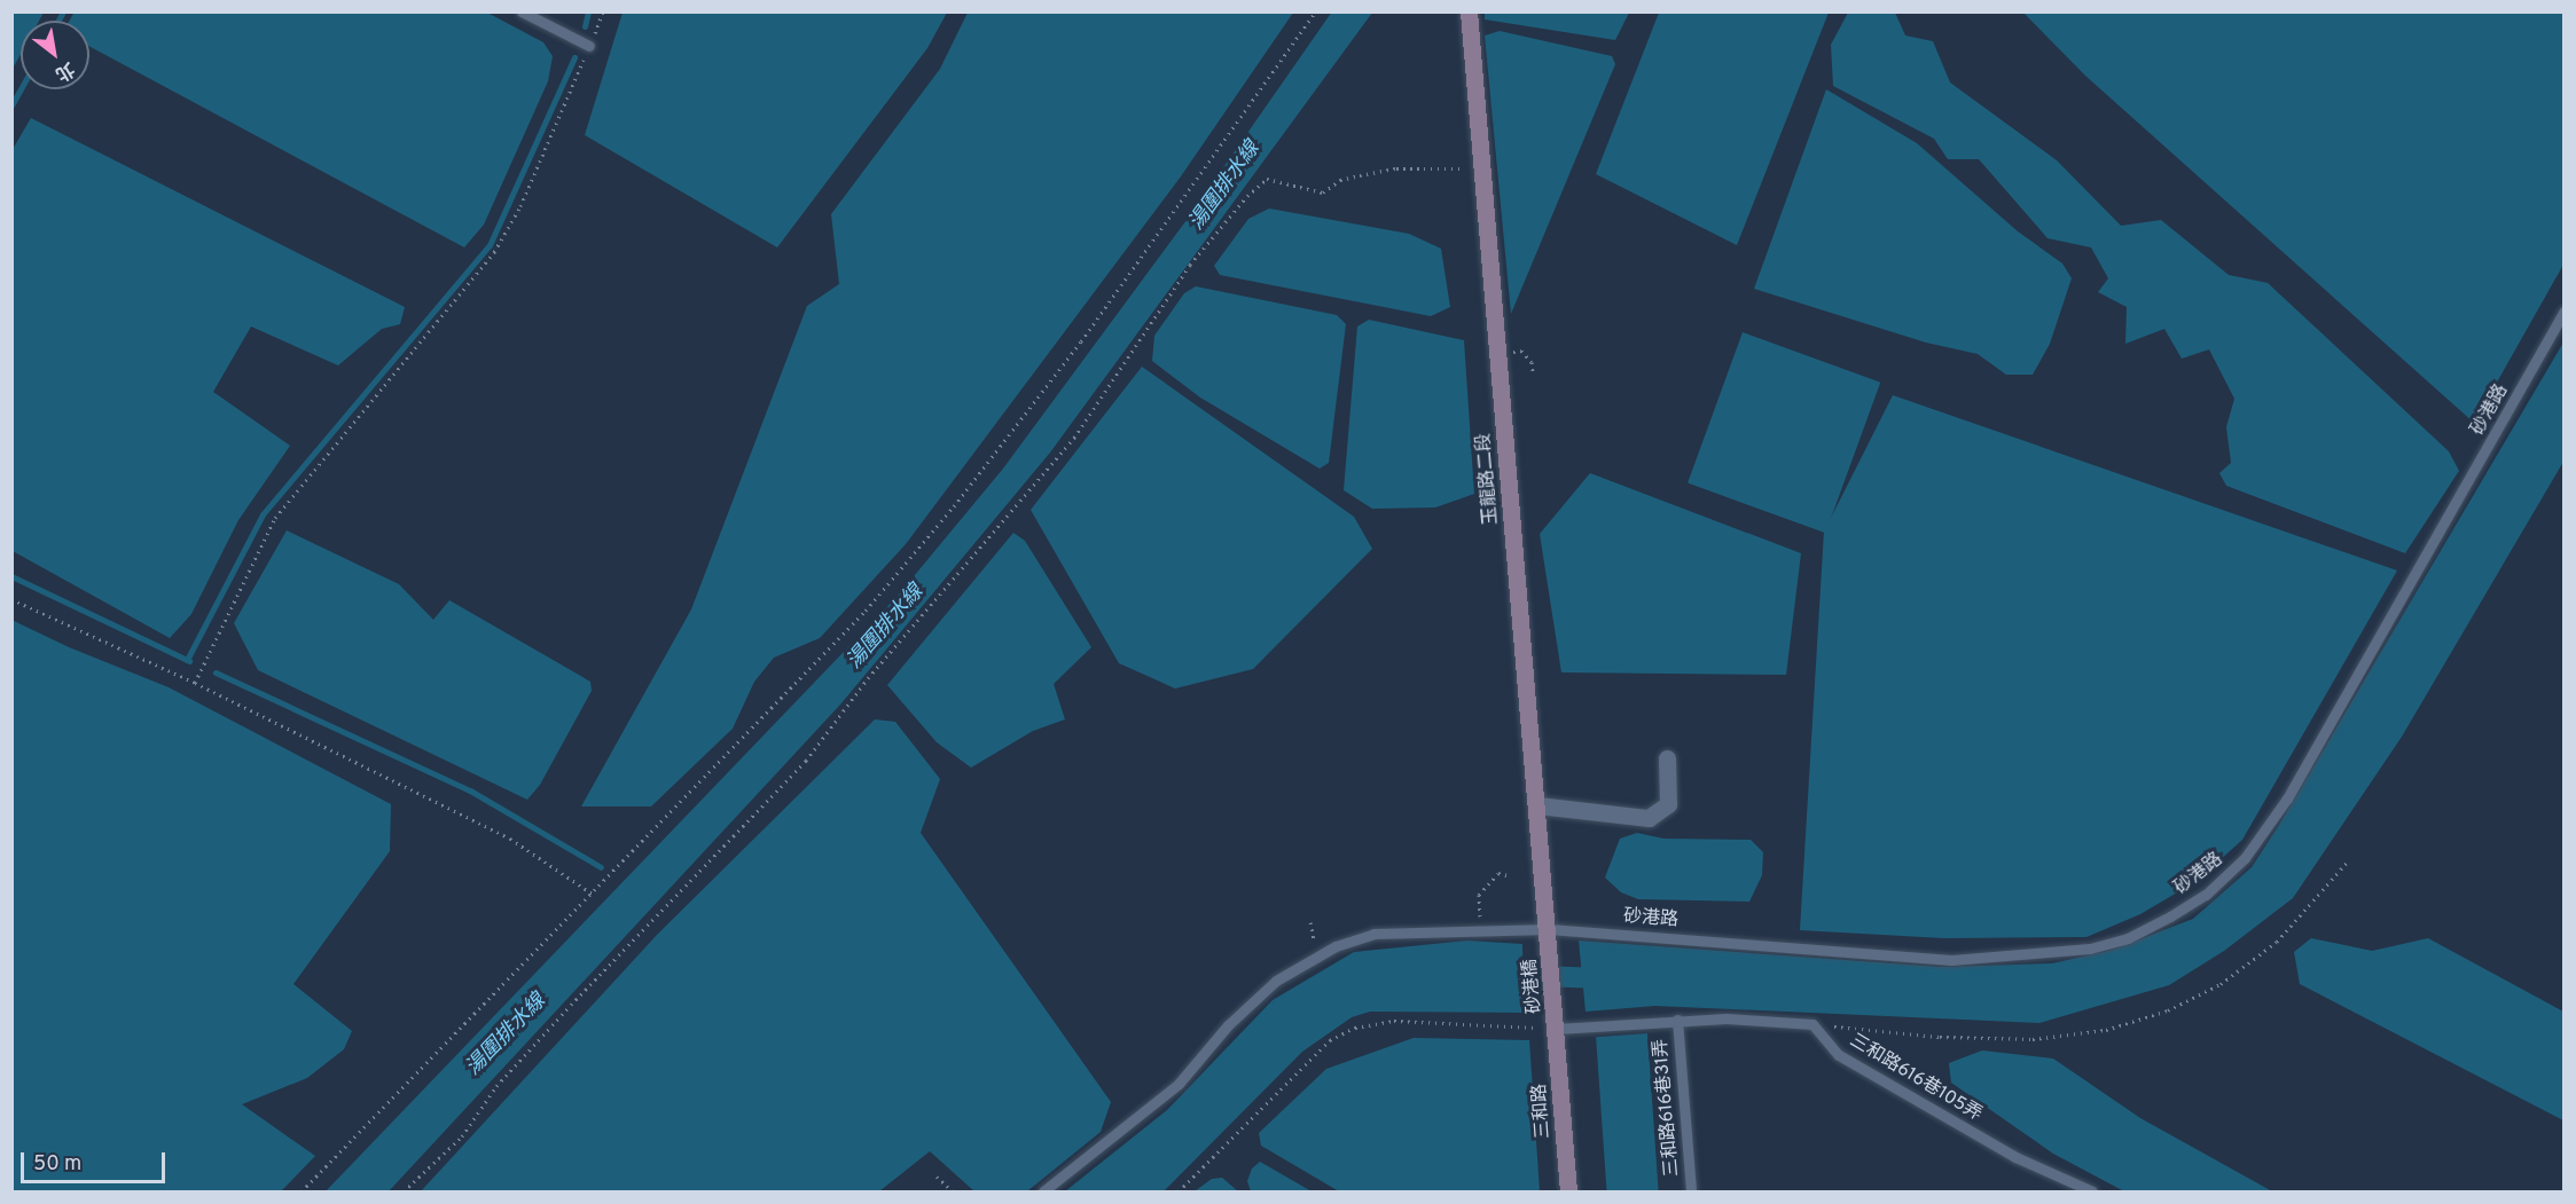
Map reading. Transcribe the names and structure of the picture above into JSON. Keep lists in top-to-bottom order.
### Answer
{
  "streets": {
    "main road": ["玉龍路二段", "砂港橋", "三和路"],
    "lane": ["砂港路", "三和路616巷105弄", "三和路616巷31弄"]
  },
  "crossings": [
    ["砂港路", "玉龍路二段"],
    ["砂港路", "砂港橋"],
    ["玉龍路二段", "砂港橋"],
    ["砂港橋", "三和路"]
  ],
  "water": ["湯圍排水線"],
  "scale_bar": "50 m",
  "north": "bottom right"
}
